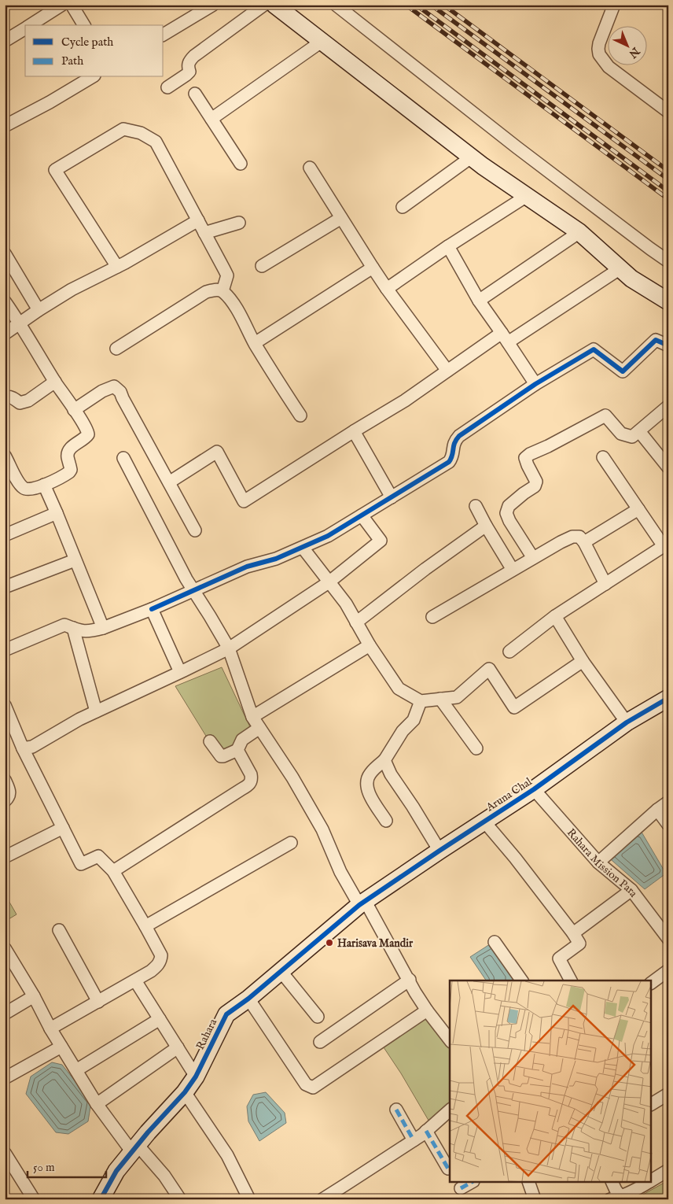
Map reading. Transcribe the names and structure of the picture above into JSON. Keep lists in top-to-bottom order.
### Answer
{
  "streets": {
    "street": ["Aruna Chal", "Rahara Mission Para", "Rahara"]
  },
  "crossings": [
    ["Aruna Chal", "Rahara Mission Para"],
    ["Aruna Chal", "Rahara"]
  ],
  "places": ["Harisava Mandir"],
  "legend": ["Cycle path", "Path"],
  "scale_bar": "50 m",
  "north": "bottom right"
}
